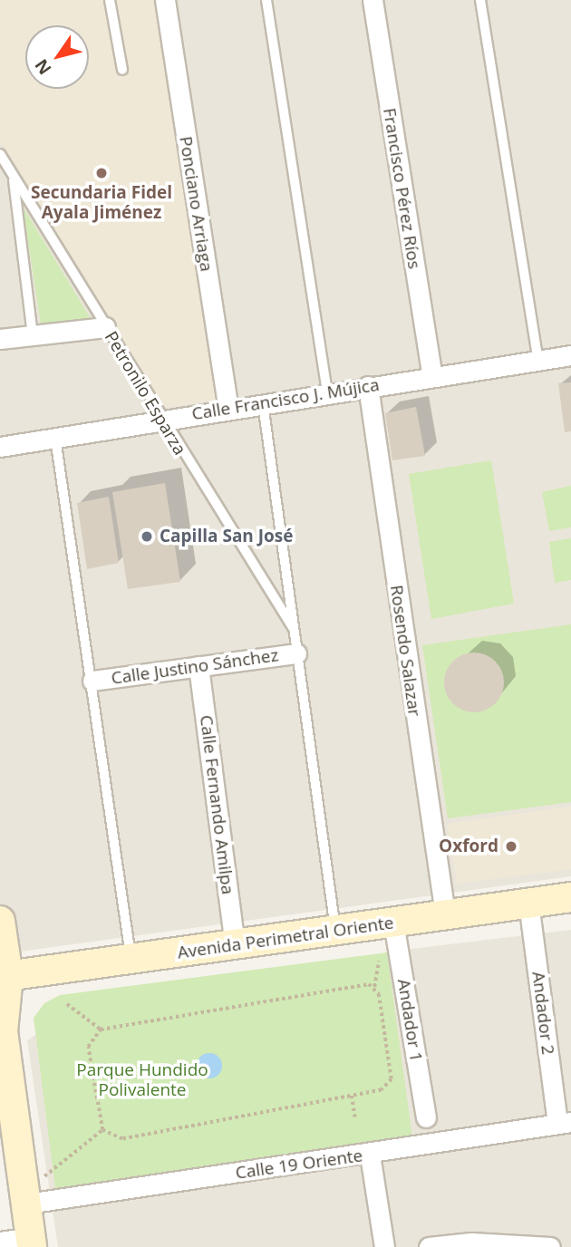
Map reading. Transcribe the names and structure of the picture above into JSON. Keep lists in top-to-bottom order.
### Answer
{
  "streets": {
    "street": [
      "Francisco Pérez Ríos",
      "Ponciano Arriaga",
      "Calle Francisco J. Mújica",
      "Rosendo Salazar",
      "Calle Justino Sánchez",
      "Calle Fernando Amilpa",
      "Avenida Perimetral Oriente",
      "Andador 2",
      "Andador 1",
      "Calle 19 Oriente"
    ],
    "lane": ["Petronilo Esparza"]
  },
  "crossings": [
    ["Francisco Pérez Ríos", "Calle Francisco J. Mújica"],
    ["Ponciano Arriaga", "Calle Francisco J. Mújica"],
    ["Petronilo Esparza", "Calle Francisco J. Mújica"],
    ["Calle Francisco J. Mújica", "Rosendo Salazar"],
    ["Rosendo Salazar", "Avenida Perimetral Oriente"],
    ["Calle Justino Sánchez", "Calle Fernando Amilpa"],
    ["Calle Fernando Amilpa", "Avenida Perimetral Oriente"],
    ["Avenida Perimetral Oriente", "Andador 2"],
    ["Avenida Perimetral Oriente", "Andador 1"],
    ["Andador 2", "Calle 19 Oriente"]
  ],
  "parks": ["Parque Hundido Polivalente"],
  "places": ["Secundaria Fidel Ayala Jiménez", "Capilla San José", "Oxford"],
  "north": "bottom left"
}
